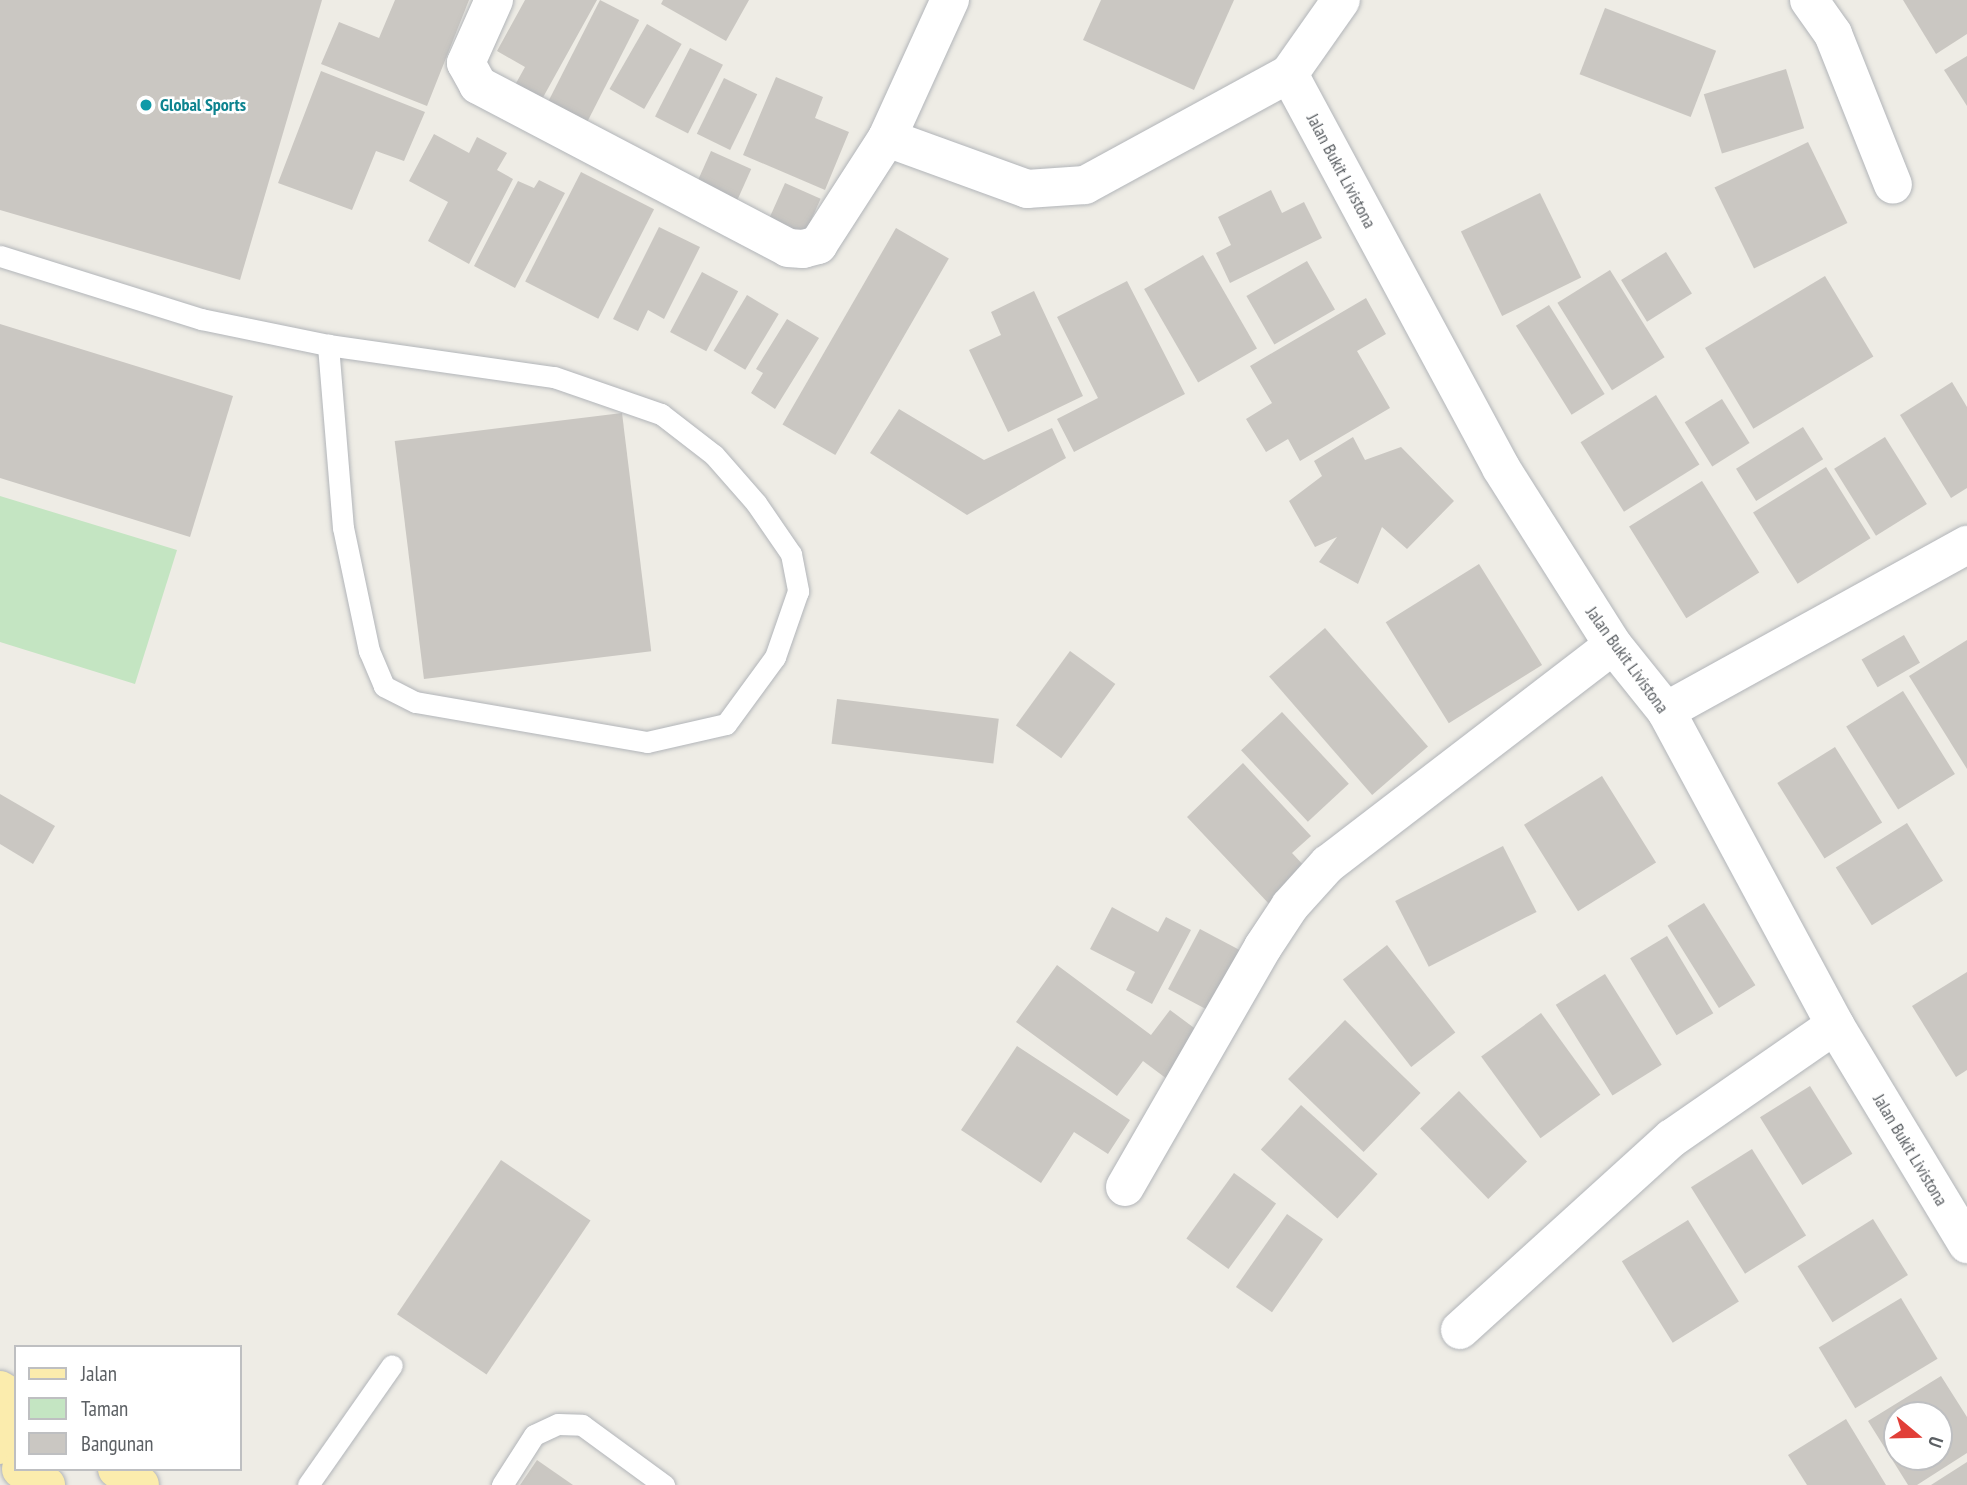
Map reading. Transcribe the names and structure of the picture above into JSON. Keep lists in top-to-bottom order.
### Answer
{
  "streets": {
    "street": ["Jalan Bukit Livistona"]
  },
  "places": ["Global Sports"],
  "legend": ["Jalan", "Taman", "Bangunan"],
  "north": "right"
}
